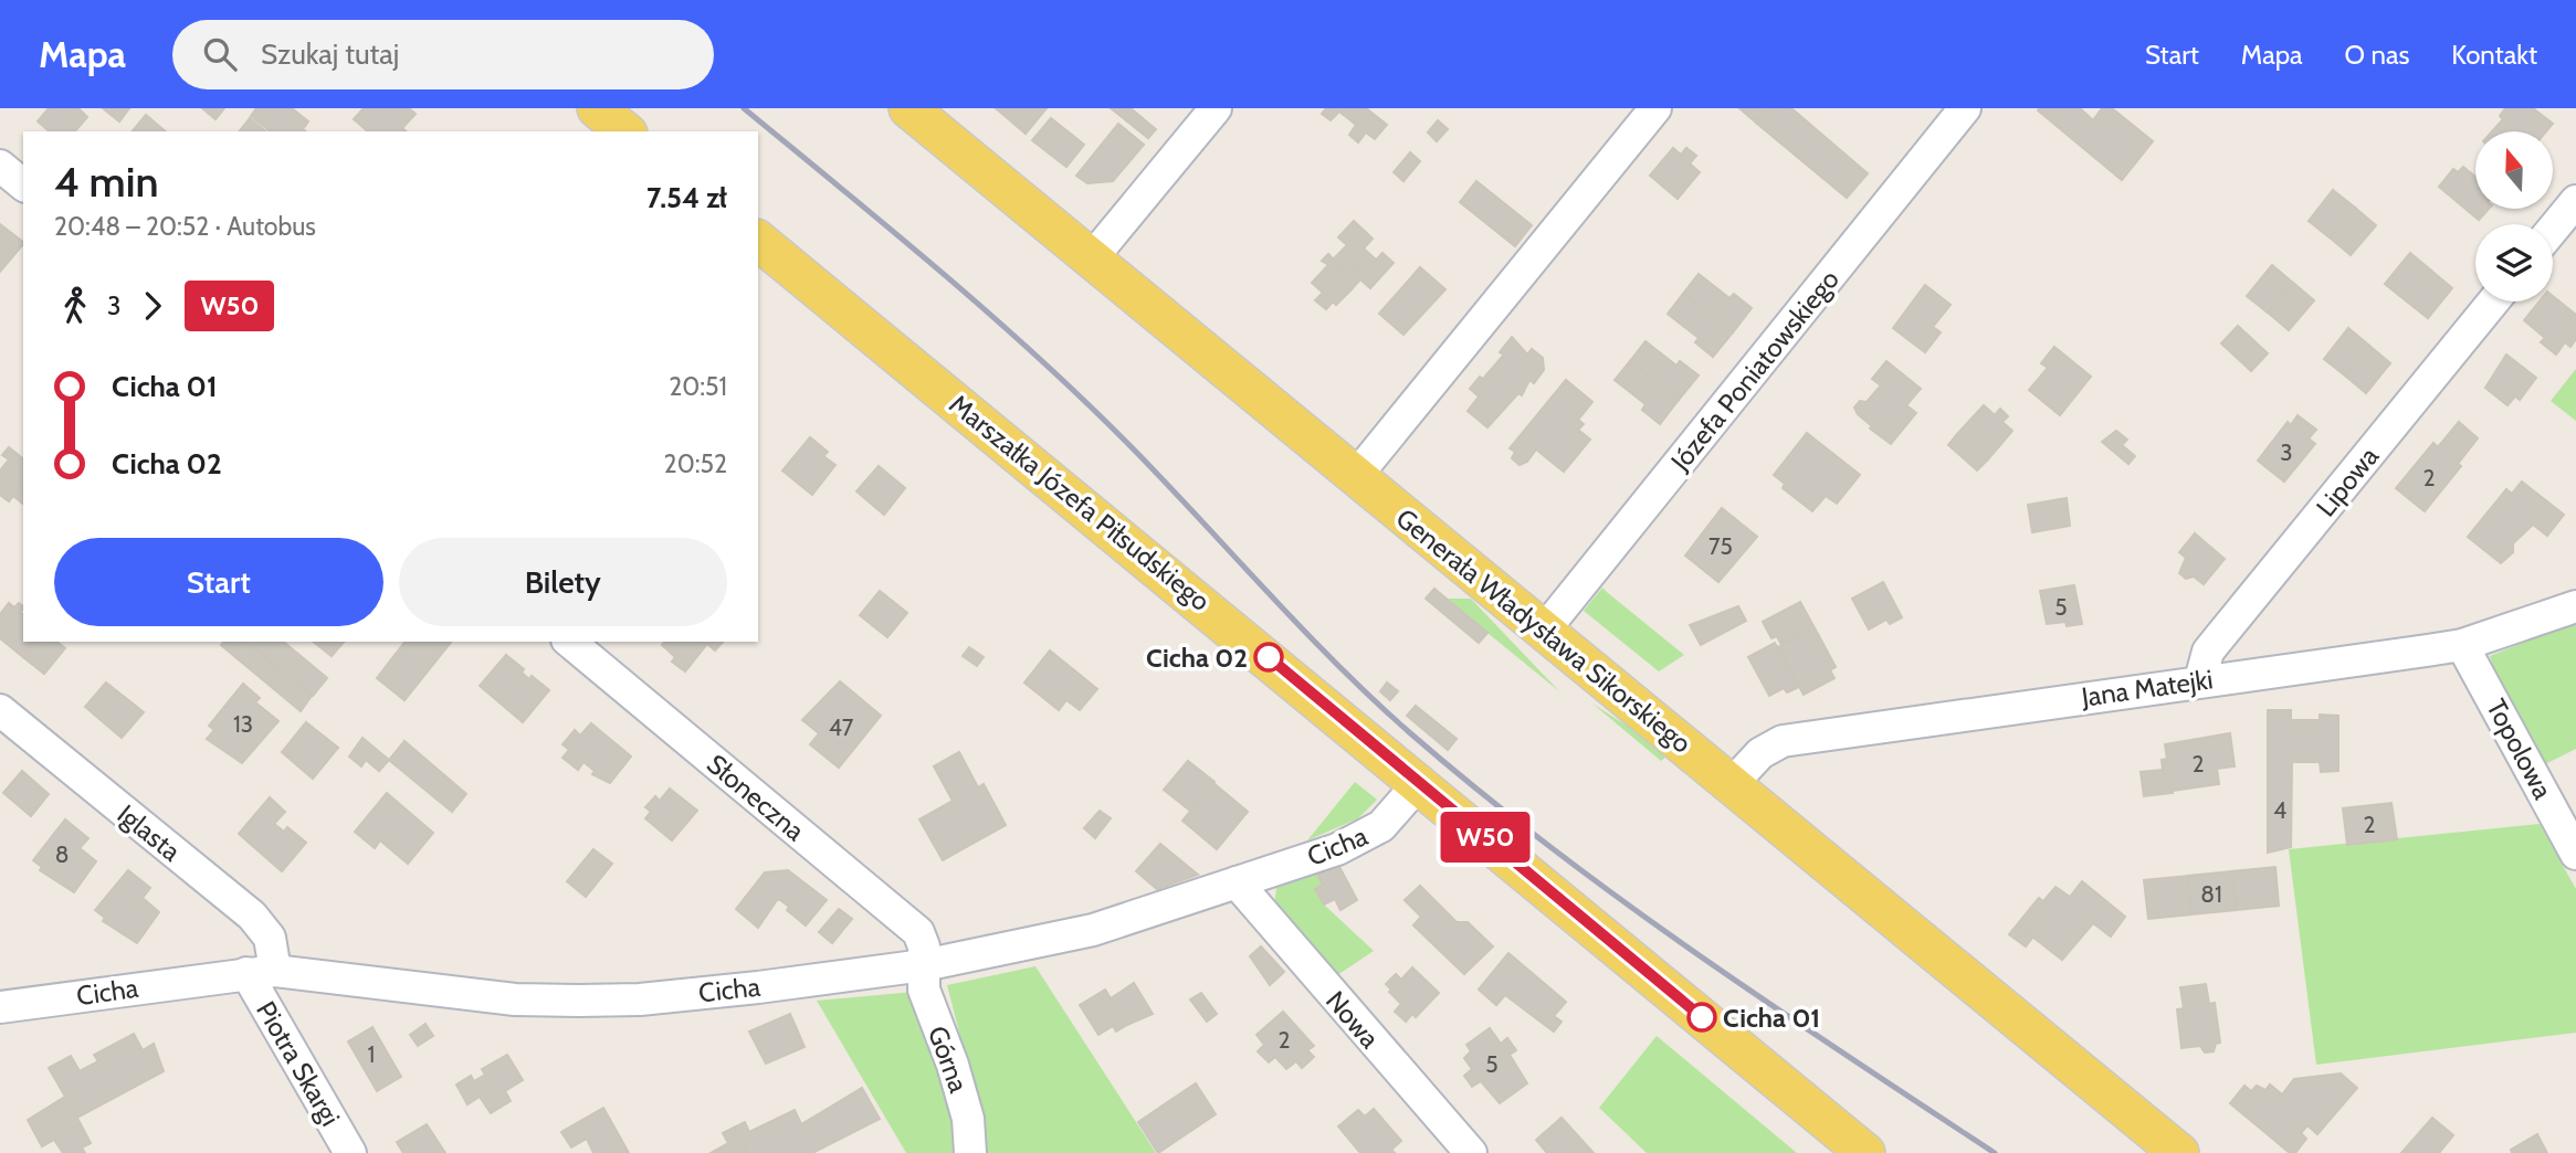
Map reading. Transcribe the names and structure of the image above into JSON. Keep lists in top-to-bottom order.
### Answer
{
  "streets": {
    "main road": ["Marszałka Józefa Piłsudskiego", "Generała Władysława Sikorskiego"],
    "street": [
      "Józefa Poniatowskiego",
      "Lipowa",
      "Jana Matejki",
      "Topolowa",
      "Słoneczna",
      "Iglasta",
      "Cicha",
      "Nowa",
      "Górna",
      "Piotra Skargi"
    ]
  },
  "crossings": [
    ["Józefa Poniatowskiego", "Generała Władysława Sikorskiego"],
    ["Lipowa", "Jana Matejki"],
    ["Marszałka Józefa Piłsudskiego", "Cicha"],
    ["Generała Władysława Sikorskiego", "Jana Matejki"],
    ["Jana Matejki", "Topolowa"],
    ["Słoneczna", "Cicha"],
    ["Słoneczna", "Górna"],
    ["Iglasta", "Cicha"],
    ["Iglasta", "Piotra Skargi"],
    ["Cicha", "Nowa"],
    ["Cicha", "Górna"],
    ["Cicha", "Piotra Skargi"]
  ],
  "places": ["Cicha 02", "Cicha 01"],
  "lines": ["bus line W50"],
  "house_numbers": [
    "3",
    "2",
    "75",
    "5",
    "13",
    "47",
    "2",
    "4",
    "2",
    "8",
    "81",
    "2",
    "1",
    "5"
  ],
  "north": "top",
  "page": {
    "header": "Mapa",
    "search": "Szukaj tutaj",
    "nav": [
      "Start",
      "Mapa",
      "O nas",
      "Kontakt"
    ],
    "on_map": "W50",
    "heading": ["4 min", "20:48 – 20:52 · Autobus", "7.54 zł"],
    "legs": ["3", "W50"],
    "list": [
      {
        "name": "Cicha 01",
        "value": "20:51"
      },
      {
        "name": "Cicha 02",
        "value": "20:52"
      }
    ],
    "buttons": ["Start", "Bilety"]
  }
}
